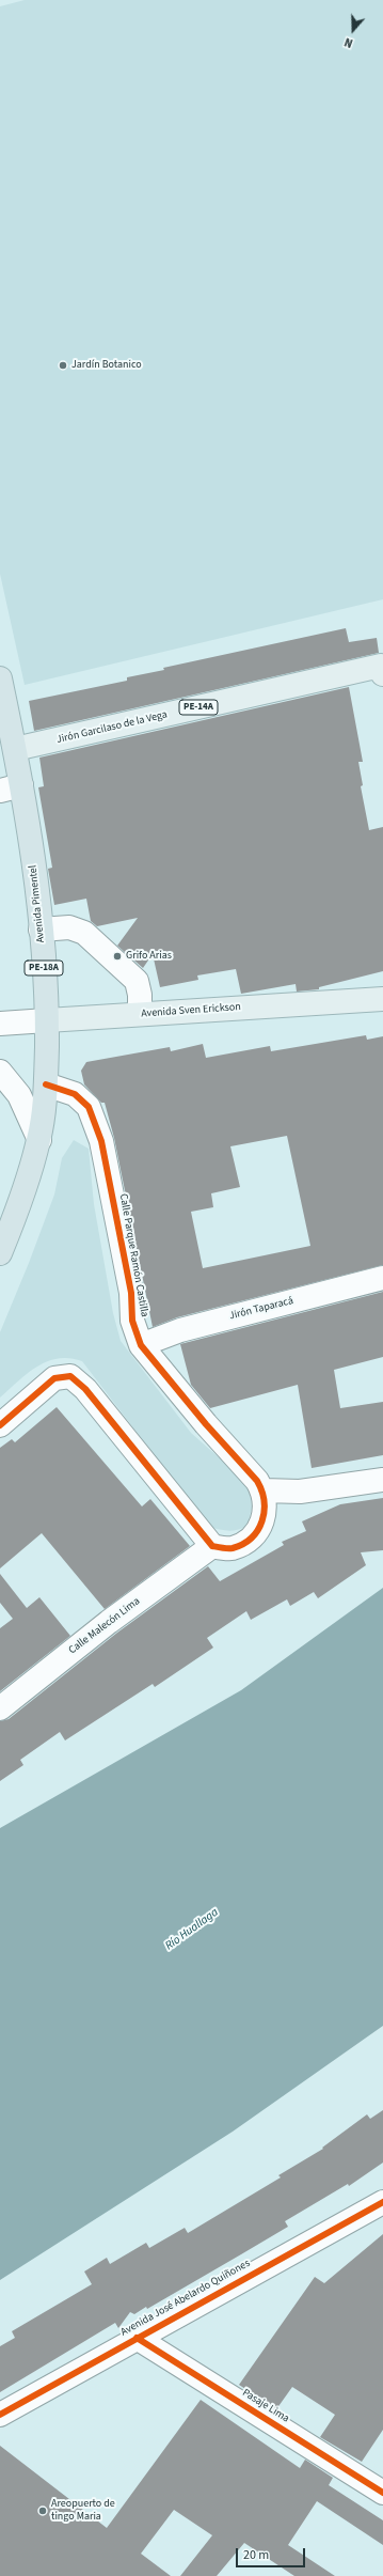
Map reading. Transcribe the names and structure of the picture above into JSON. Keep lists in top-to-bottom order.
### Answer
{
  "streets": {
    "highway": ["Avenida Pimentel", "PE-18A"],
    "main road": ["PE-14A", "Jirón Garcilaso de la Vega", "Avenida Sven Erickson"],
    "street": [
      "Calle Parque Ramón Castilla",
      "Jirón Taparacá",
      "Calle Malecón Lima",
      "Avenida José Abelardo Quiñones",
      "Pasaje Lima"
    ]
  },
  "crossings": [
    ["Jirón Garcilaso de la Vega", "Avenida Pimentel"],
    ["Avenida Pimentel", "Avenida Sven Erickson"],
    ["Avenida Pimentel", "Calle Parque Ramón Castilla"],
    ["Calle Parque Ramón Castilla", "Jirón Taparacá"],
    ["Avenida José Abelardo Quiñones", "Pasaje Lima"]
  ],
  "water": ["Río Huallaga"],
  "places": ["Jardín Botanico", "Grifo Arias", "Areopuerto de tingo Maria"],
  "scale_bar": "20 m",
  "north": "bottom"
}
